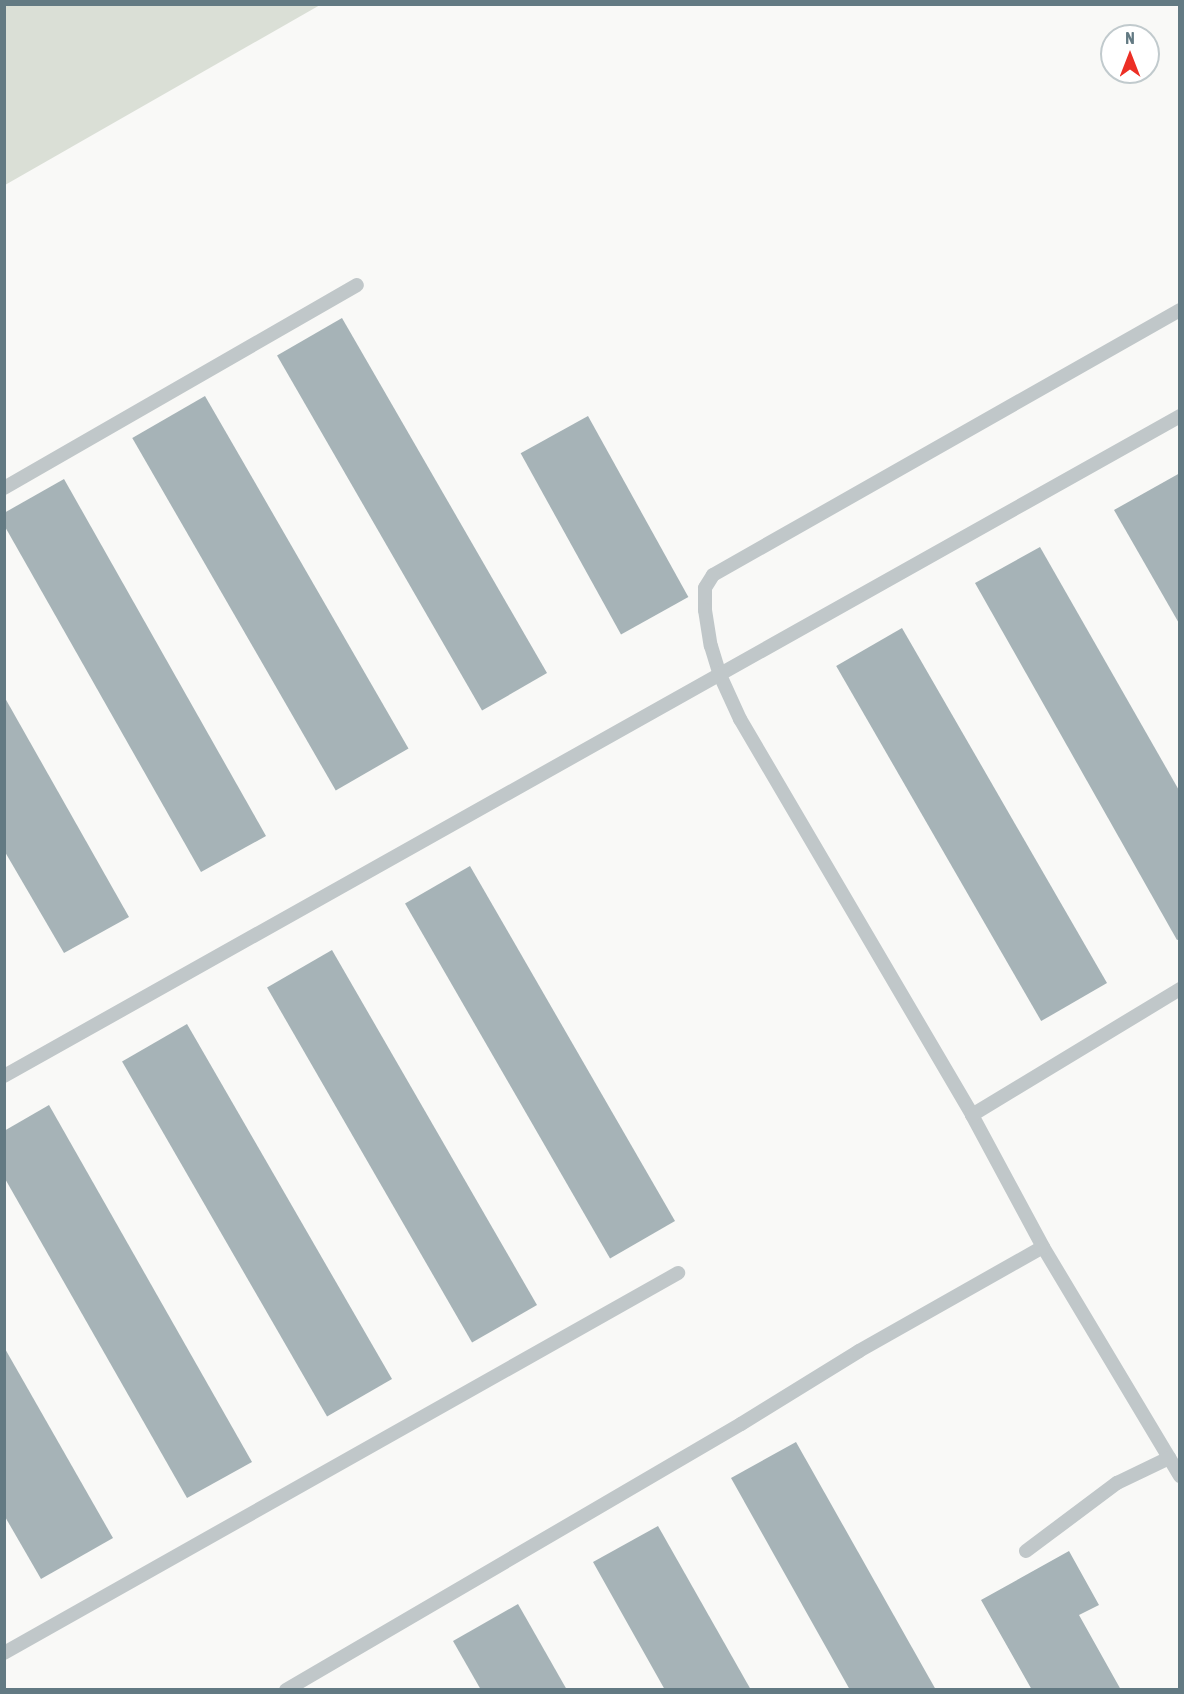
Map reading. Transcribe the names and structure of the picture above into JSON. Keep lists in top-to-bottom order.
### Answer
{
  "north": "top"
}
